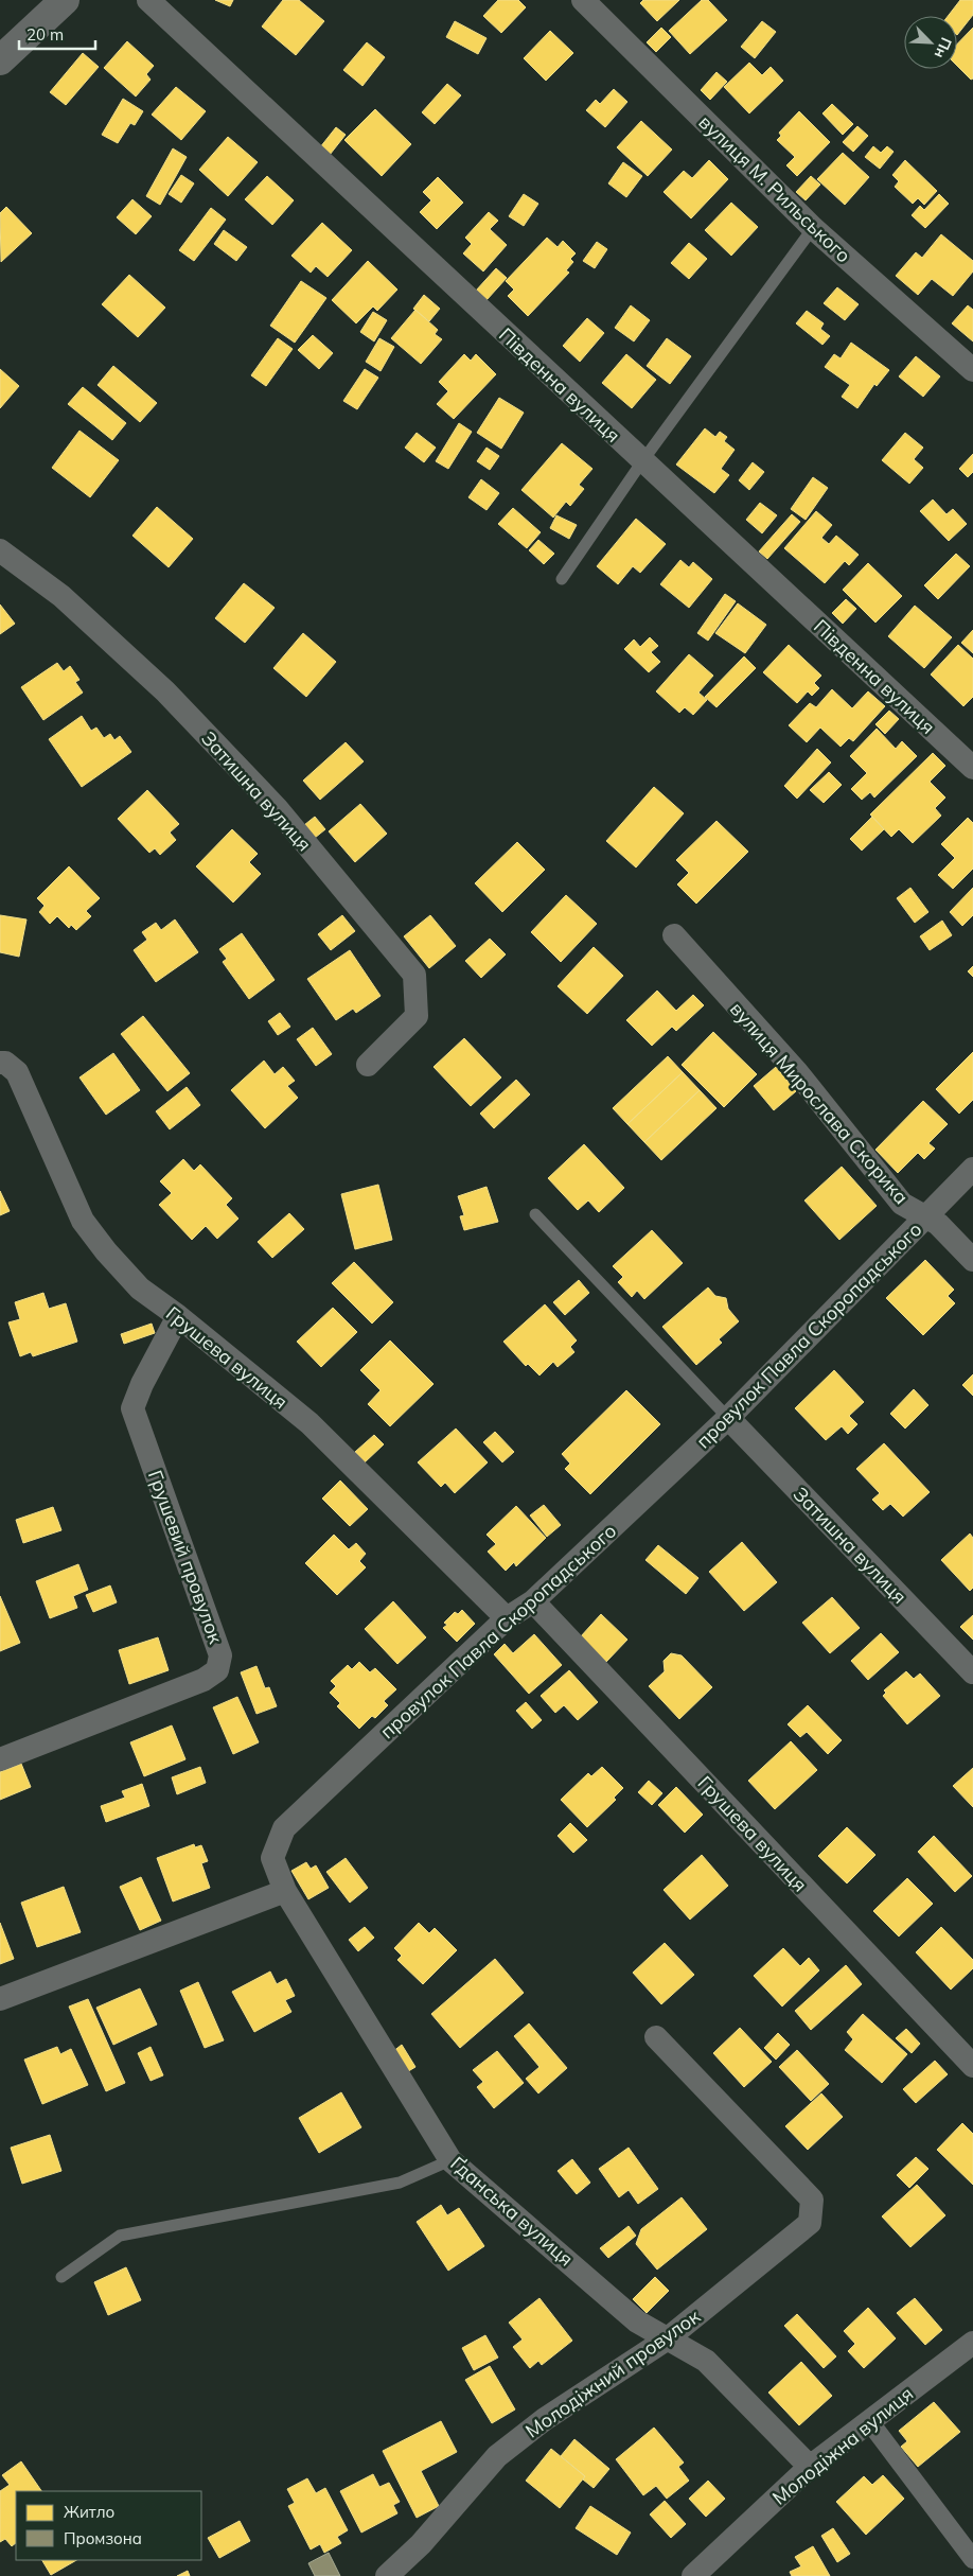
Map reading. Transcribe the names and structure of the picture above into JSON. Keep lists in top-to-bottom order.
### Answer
{
  "streets": {
    "street": [
      "вулиця М. Рильського",
      "Південна вулиця",
      "Затишна вулиця",
      "вулиця Мирослава Скорика",
      "провулок Павла Скоропадського",
      "Грушева вулиця",
      "Грушевий провулок",
      "Ґданська вулиця",
      "Молодіжний провулок",
      "Молодіжна вулиця"
    ]
  },
  "crossings": [
    ["Затишна вулиця", "провулок Павла Скоропадського"],
    ["вулиця Мирослава Скорика", "провулок Павла Скоропадського"],
    ["провулок Павла Скоропадського", "Грушева вулиця"],
    ["провулок Павла Скоропадського", "Ґданська вулиця"],
    ["Грушева вулиця", "Грушевий провулок"],
    ["Ґданська вулиця", "Молодіжний провулок"],
    ["Ґданська вулиця", "Молодіжна вулиця"]
  ],
  "legend": ["Житло", "Промзона"],
  "scale_bar": "20 m",
  "north": "bottom right"
}
